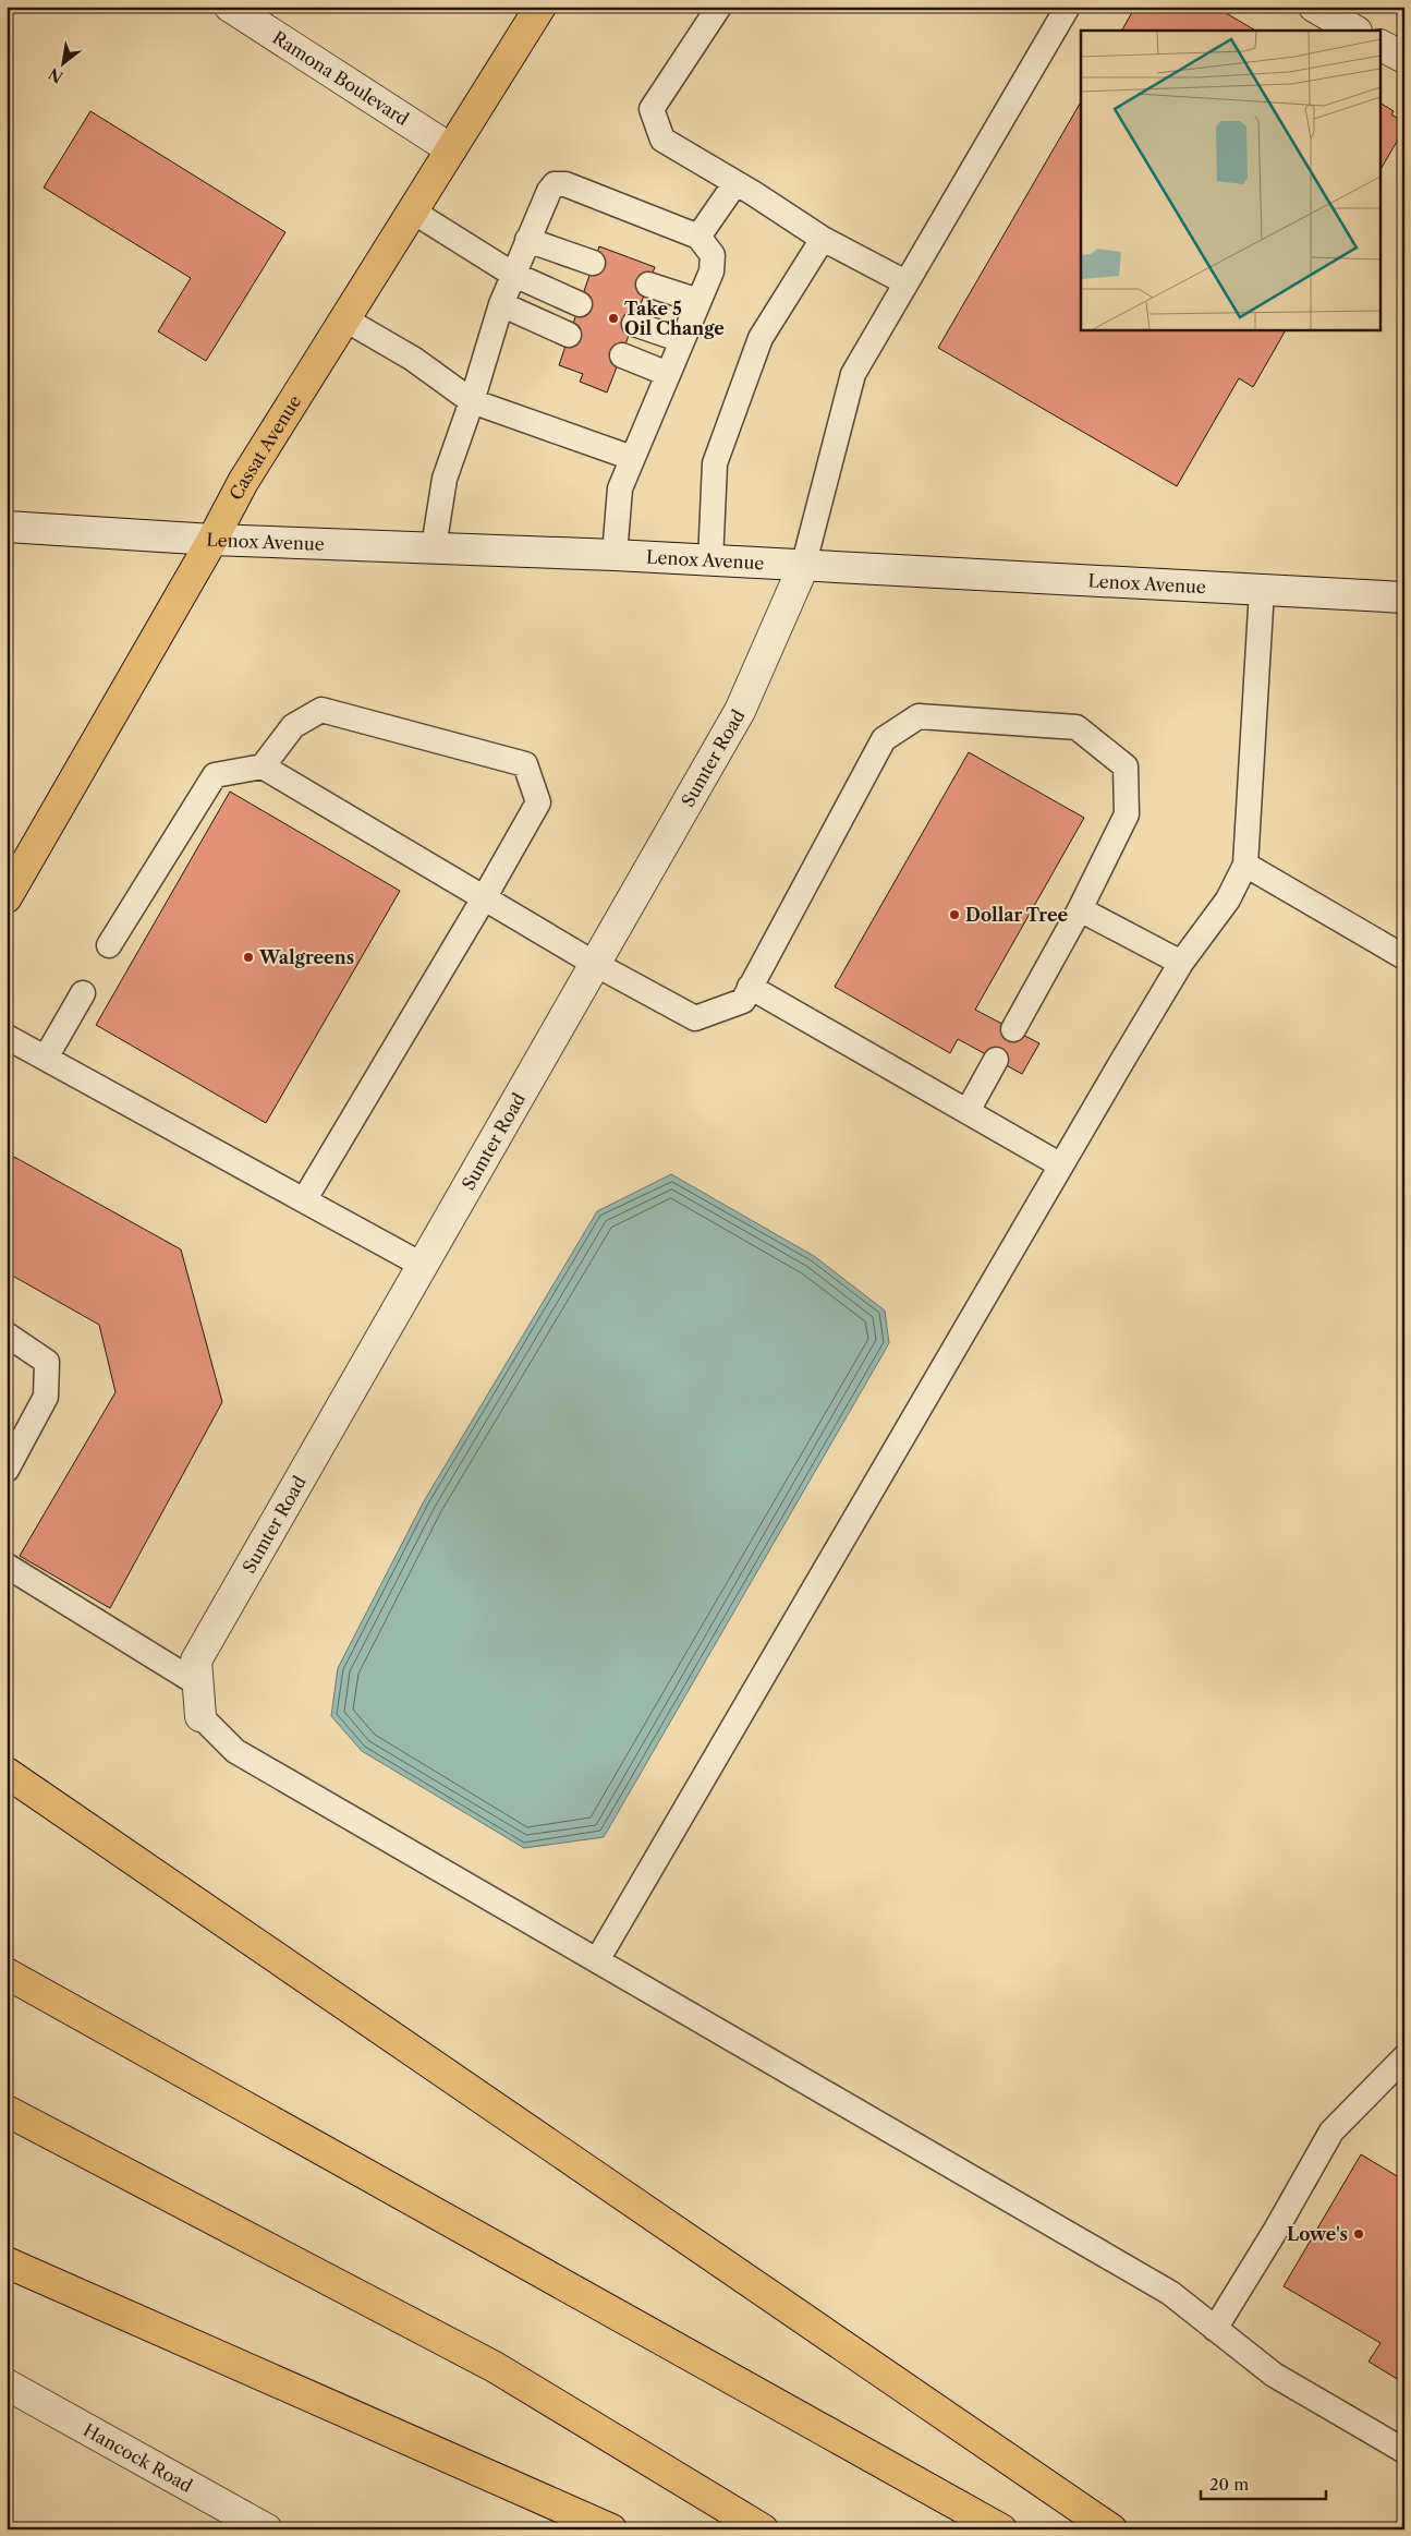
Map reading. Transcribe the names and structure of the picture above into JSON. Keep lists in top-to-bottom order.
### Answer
{
  "streets": {
    "main road": ["Cassat Avenue"],
    "street": [
      "Ramona Boulevard",
      "Lenox Avenue",
      "Sumter Road",
      "Hancock Road"
    ]
  },
  "crossings": [
    ["Ramona Boulevard", "Cassat Avenue"],
    ["Cassat Avenue", "Lenox Avenue"],
    ["Lenox Avenue", "Sumter Road"]
  ],
  "places": [
    "Take 5 Oil Change",
    "Dollar Tree",
    "Walgreens",
    "Lowe's"
  ],
  "scale_bar": "20 m",
  "north": "bottom left"
}
